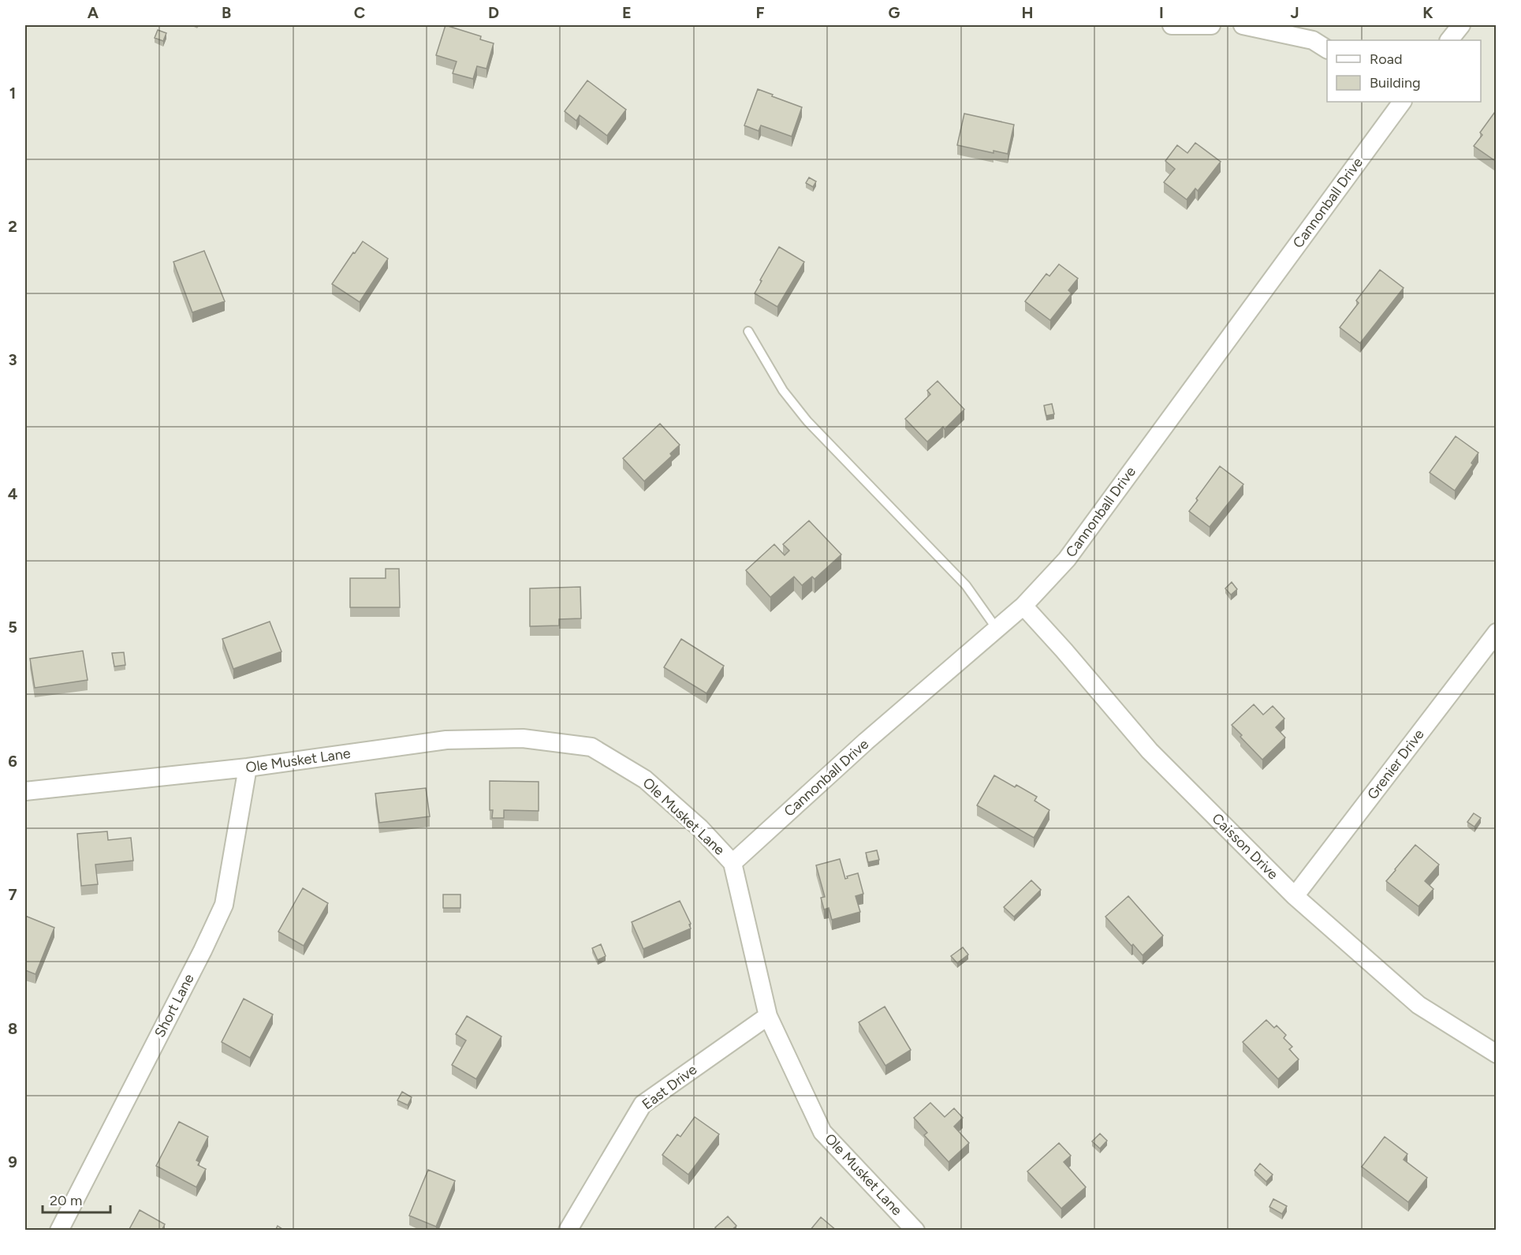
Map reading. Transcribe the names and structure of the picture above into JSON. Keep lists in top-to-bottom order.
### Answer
{
  "streets": {
    "street": [
      "Cannonball Drive",
      "Ole Musket Lane",
      "Grenier Drive",
      "Caisson Drive",
      "Short Lane",
      "East Drive"
    ]
  },
  "crossings": [
    ["Cannonball Drive", "Ole Musket Lane"],
    ["Cannonball Drive", "Caisson Drive"],
    ["Ole Musket Lane", "Short Lane"],
    ["Ole Musket Lane", "East Drive"],
    ["Grenier Drive", "Caisson Drive"]
  ],
  "legend": ["Road", "Building"],
  "scale_bar": "20 m",
  "grid": {
    "columns": [
      "A",
      "B",
      "C",
      "D",
      "E",
      "F",
      "G",
      "H",
      "I",
      "J",
      "K"
    ],
    "rows": [
      "1",
      "2",
      "3",
      "4",
      "5",
      "6",
      "7",
      "8",
      "9"
    ]
  }
}
